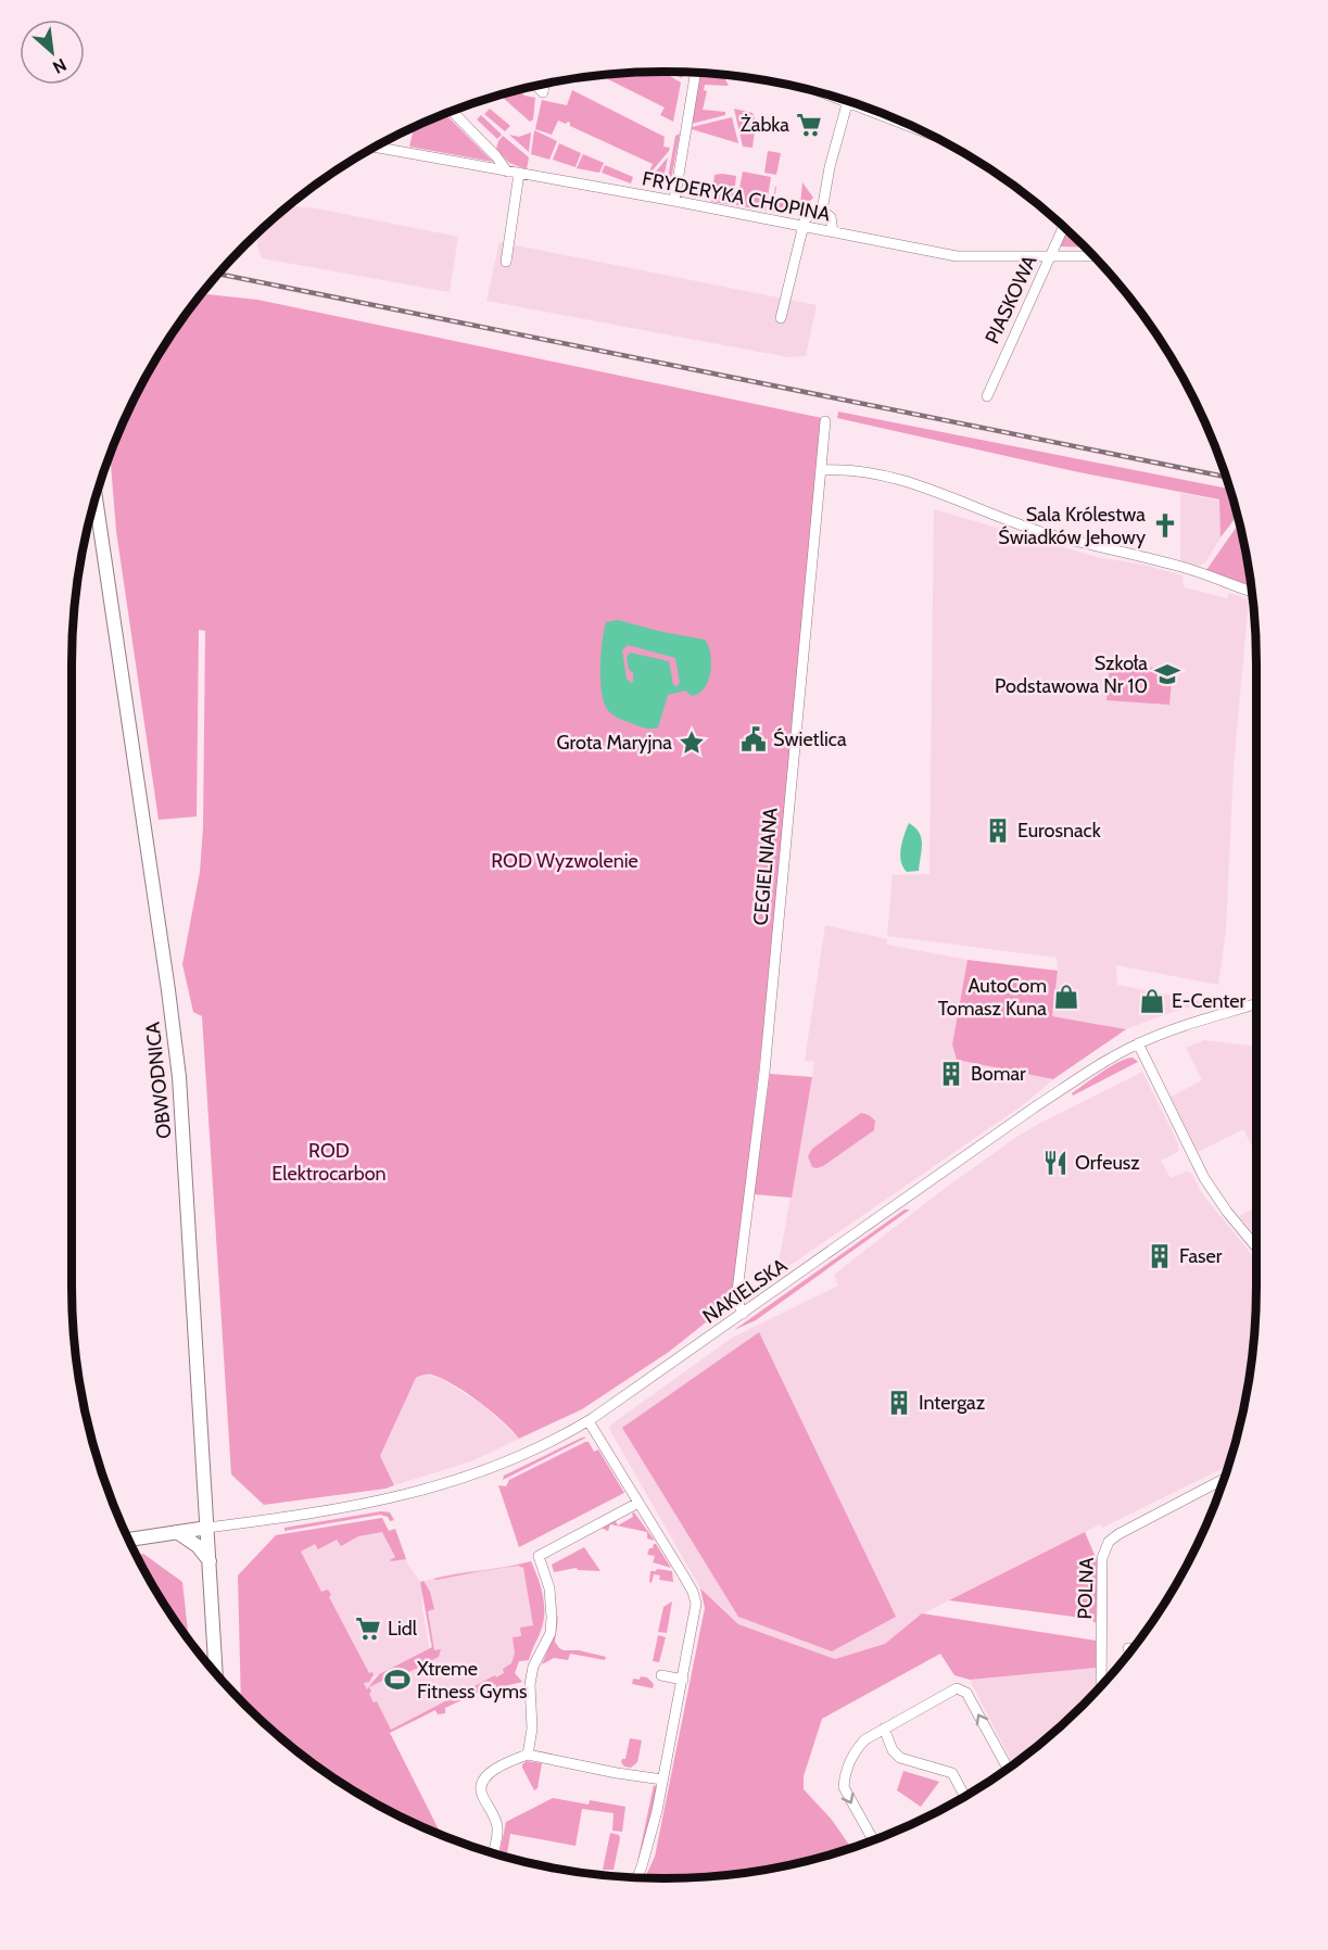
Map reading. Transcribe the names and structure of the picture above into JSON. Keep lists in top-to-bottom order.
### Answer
{
  "streets": {
    "main road": ["OBWODNICA"],
    "street": [
      "FRYDERYKA CHOPINA",
      "PIASKOWA",
      "CEGIELNIANA",
      "NAKIELSKA",
      "POLNA"
    ]
  },
  "crossings": [
    ["FRYDERYKA CHOPINA", "PIASKOWA"],
    ["CEGIELNIANA", "NAKIELSKA"],
    ["OBWODNICA", "NAKIELSKA"]
  ],
  "parks": ["ROD Wyzwolenie", "ROD Elektrocarbon"],
  "places": {
    "supermarket": ["Żabka", "Lidl"],
    "church": ["Sala Królestwa Świadków Jehowy"],
    "school or university": ["Szkoła Podstawowa Nr 10"],
    "public building": ["Świetlica"],
    "place": ["Grota Maryjna"],
    "building": [
      "Eurosnack",
      "Bomar",
      "Faser",
      "Intergaz"
    ],
    "shop": ["AutoCom Tomasz Kuna", "E-Center"],
    "restaurant": ["Orfeusz"],
    "sports": ["Xtreme Fitness Gyms"]
  },
  "north": "bottom right"
}
